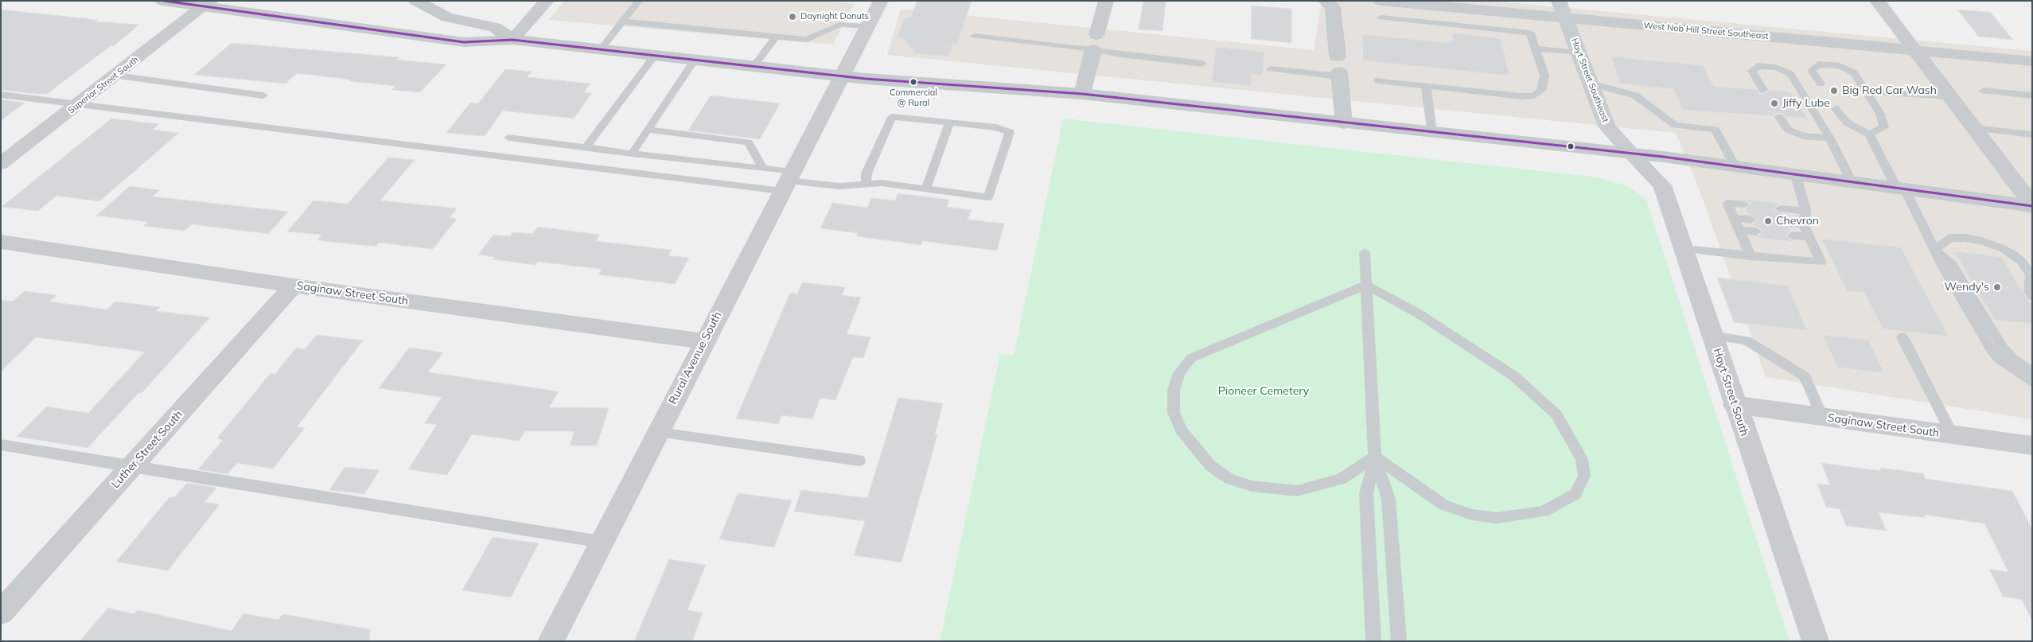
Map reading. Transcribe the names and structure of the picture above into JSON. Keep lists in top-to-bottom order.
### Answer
{
  "streets": {
    "street": [
      "West Nob Hill Street Southeast",
      "Hoyt Street Southeast",
      "Superior Street South",
      "Saginaw Street South",
      "Rural Avenue South",
      "Hoyt Street South",
      "Luther Street South"
    ]
  },
  "crossings": [
    ["West Nob Hill Street Southeast", "Hoyt Street Southeast"],
    ["Hoyt Street Southeast", "Hoyt Street South"],
    ["Saginaw Street South", "Rural Avenue South"],
    ["Saginaw Street South", "Hoyt Street South"],
    ["Saginaw Street South", "Luther Street South"]
  ],
  "parks": ["Pioneer Cemetery"],
  "places": [
    "Daynight Donuts",
    "Commercial @ Rural",
    "Big Red Car Wash",
    "Jiffy Lube",
    "Chevron",
    "Wendy's"
  ]
}
